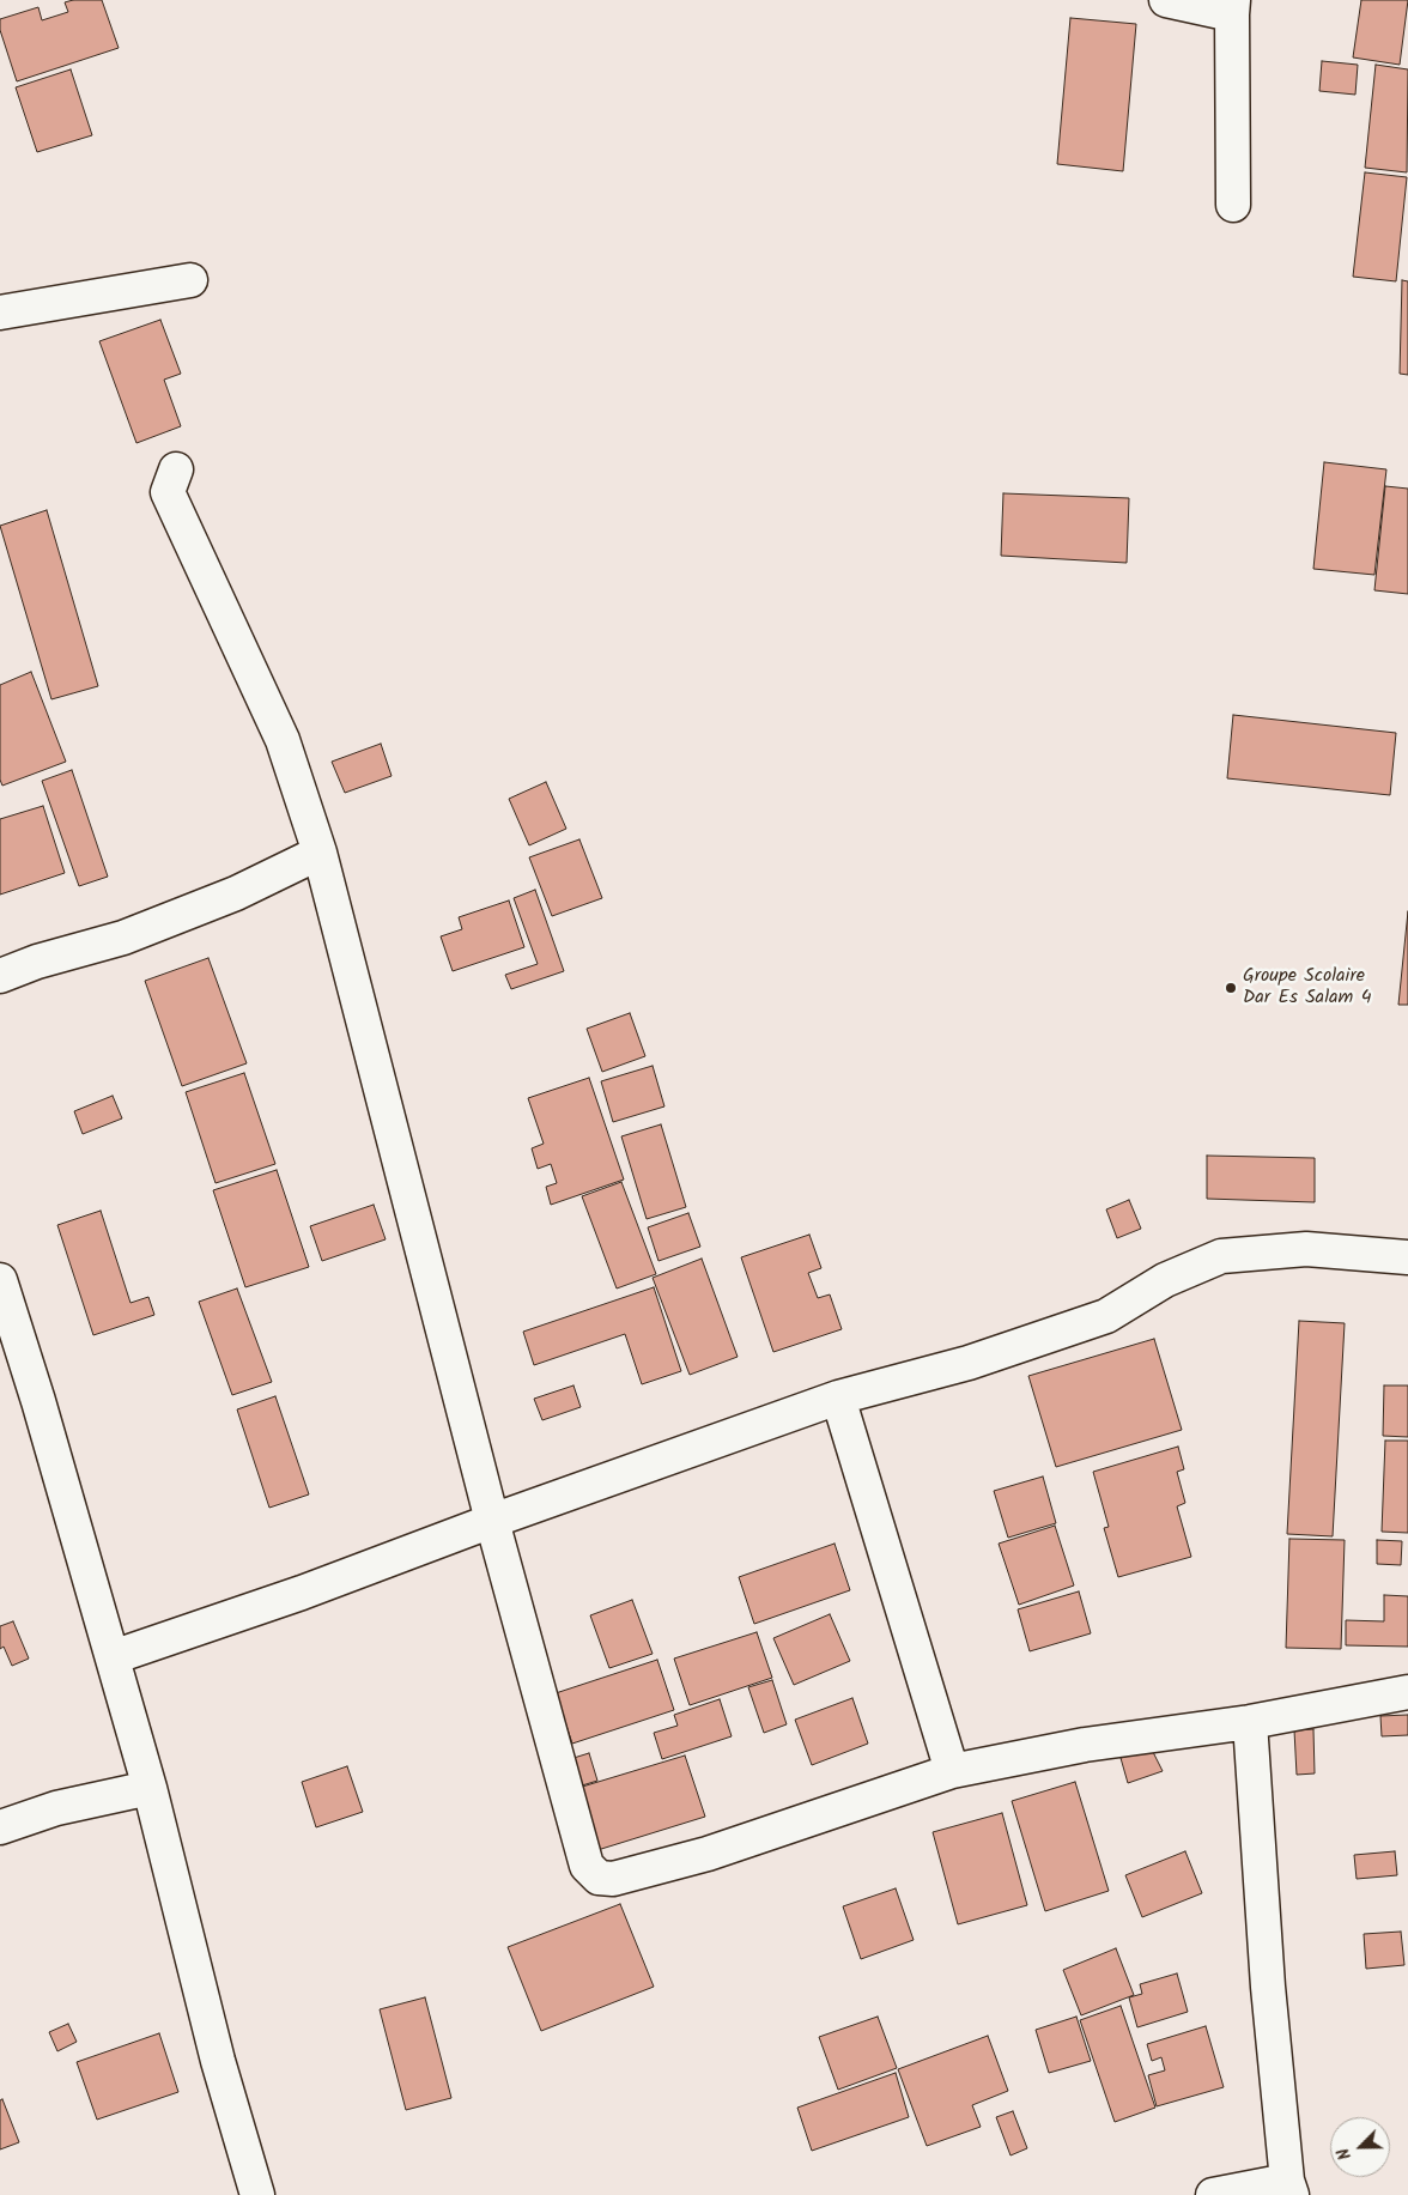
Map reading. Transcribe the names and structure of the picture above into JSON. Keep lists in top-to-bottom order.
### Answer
{
  "places": ["Groupe Scolaire Dar Es Salam 4"],
  "north": "bottom left"
}
